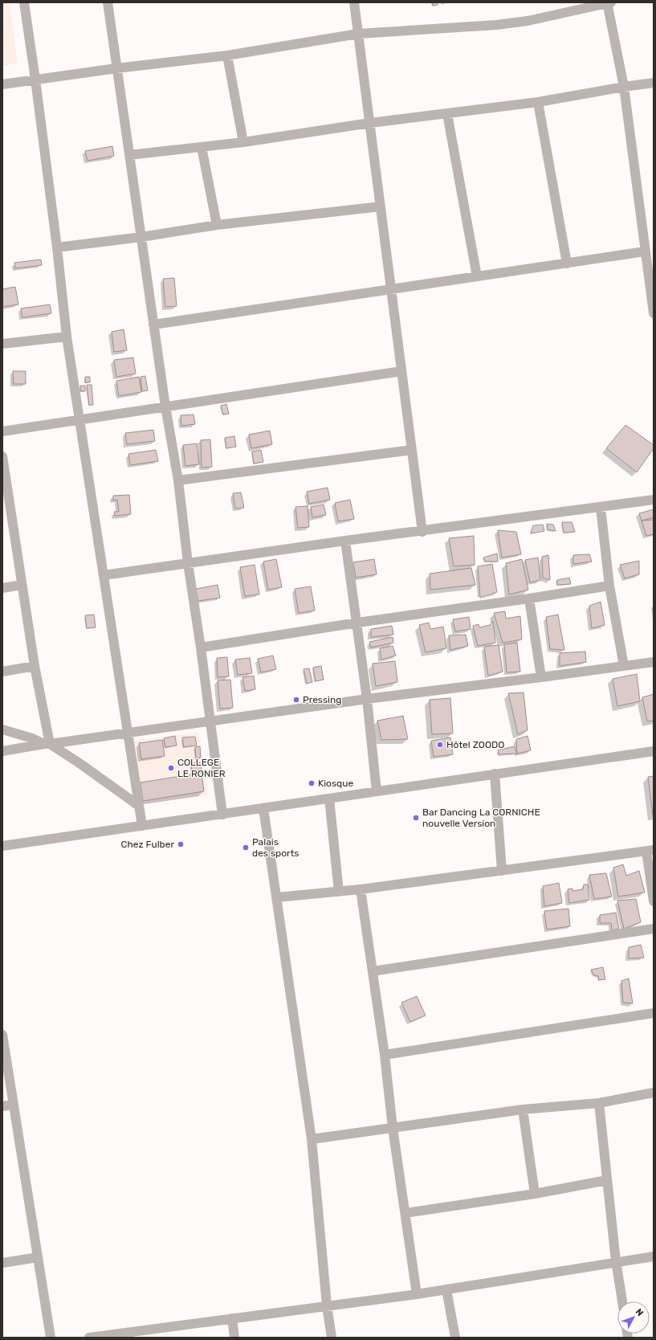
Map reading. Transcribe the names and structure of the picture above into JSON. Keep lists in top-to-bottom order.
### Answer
{
  "places": [
    "Pressing",
    "Hôtel ZOODO",
    "COLLEGE LE RONIER",
    "Kiosque",
    "Bar Dancing La CORNICHE nouvelle Version",
    "Chez Fulber",
    "Palais des sports"
  ],
  "north": "top right"
}
